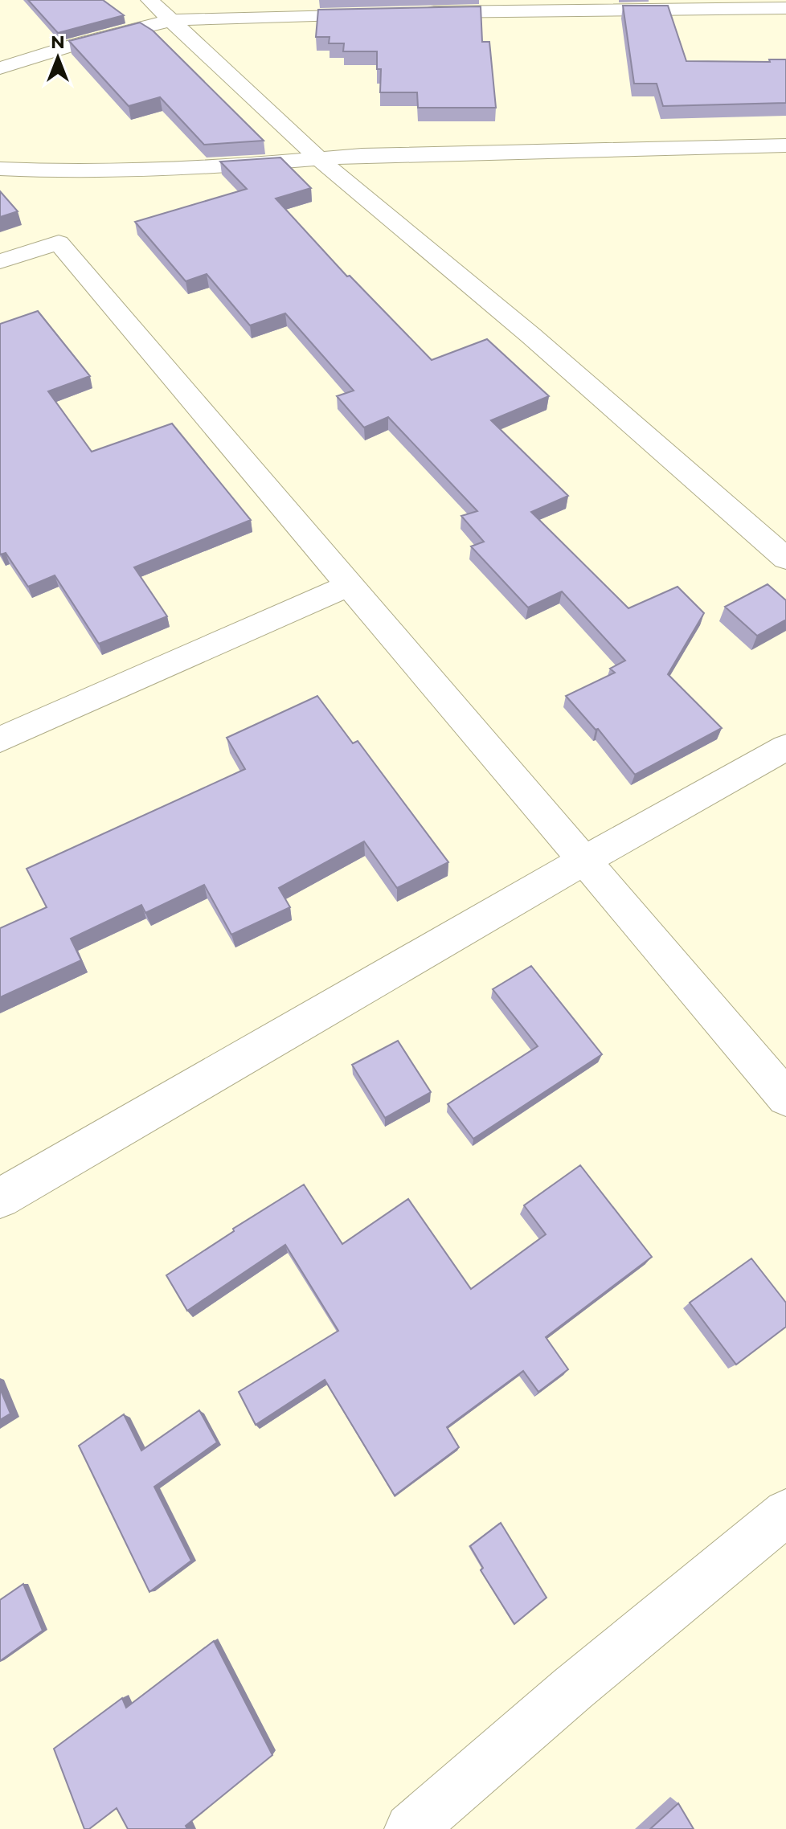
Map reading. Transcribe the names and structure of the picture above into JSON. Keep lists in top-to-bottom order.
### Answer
{
  "north": "top"
}
